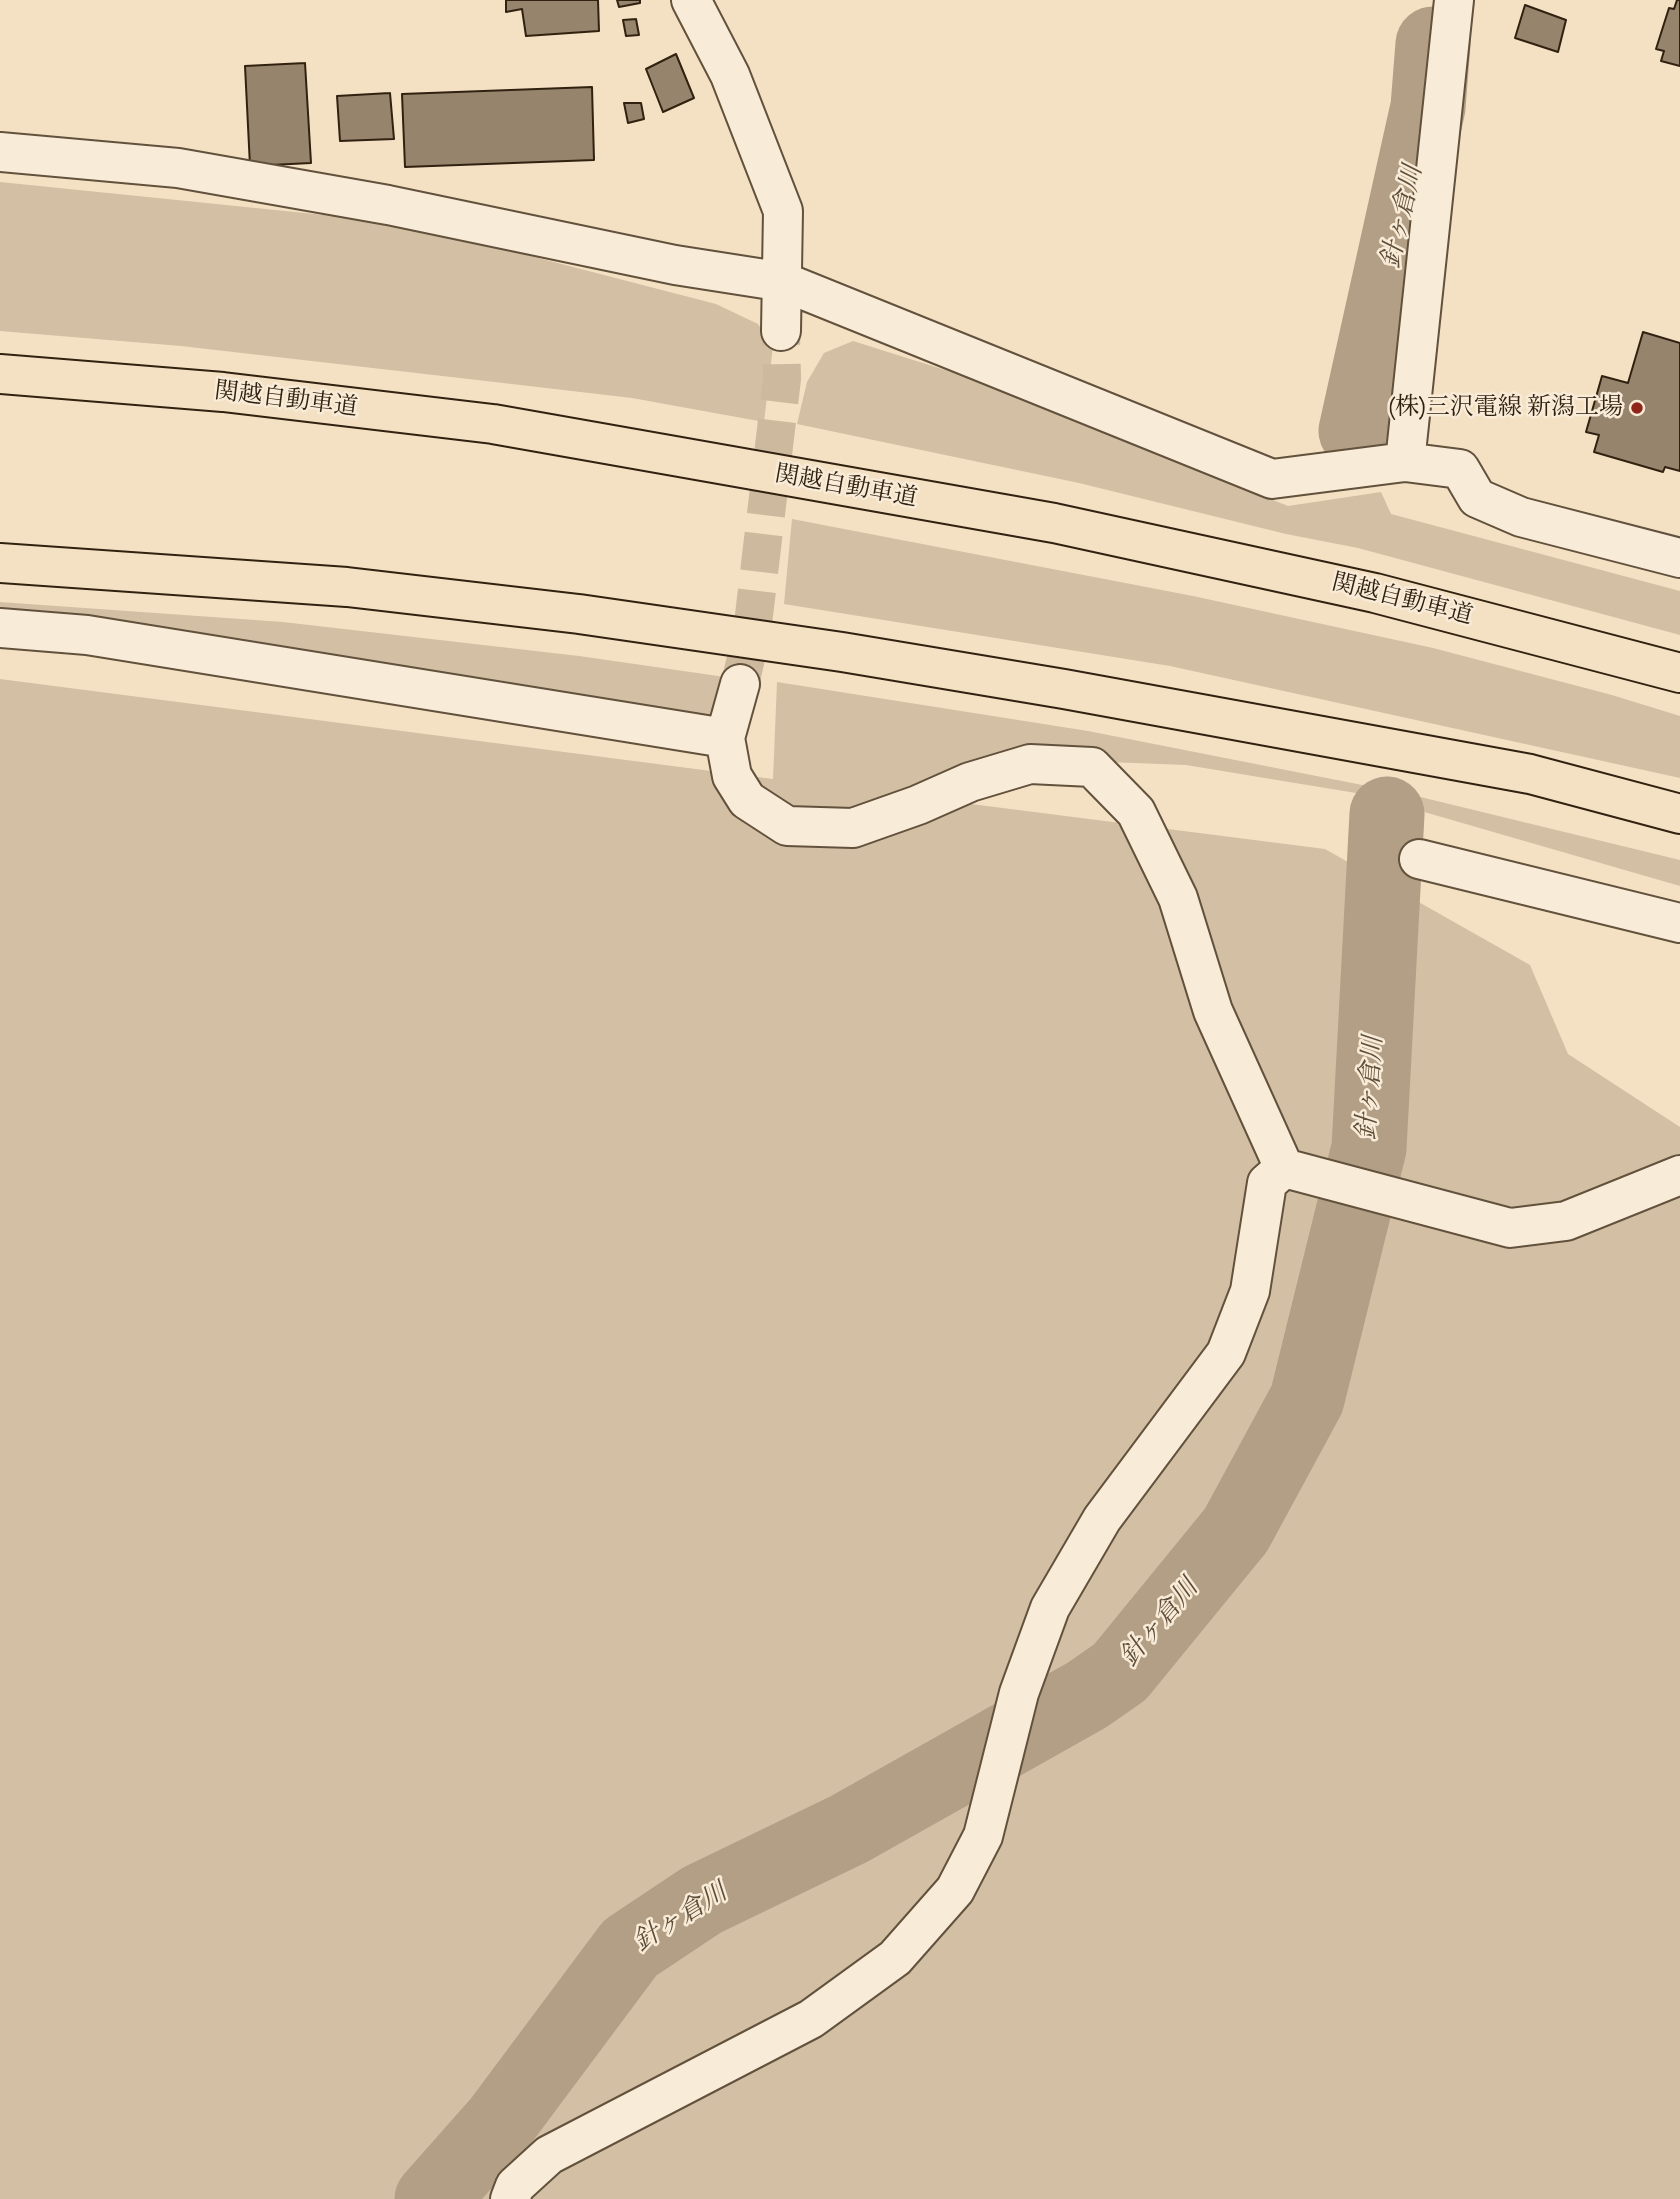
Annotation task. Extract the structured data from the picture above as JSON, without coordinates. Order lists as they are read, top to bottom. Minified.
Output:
{"streets":{"highway":["関越自動車道"]},"water":["針ヶ倉川"],"places":["(株)三沢電線 新潟工場"]}
